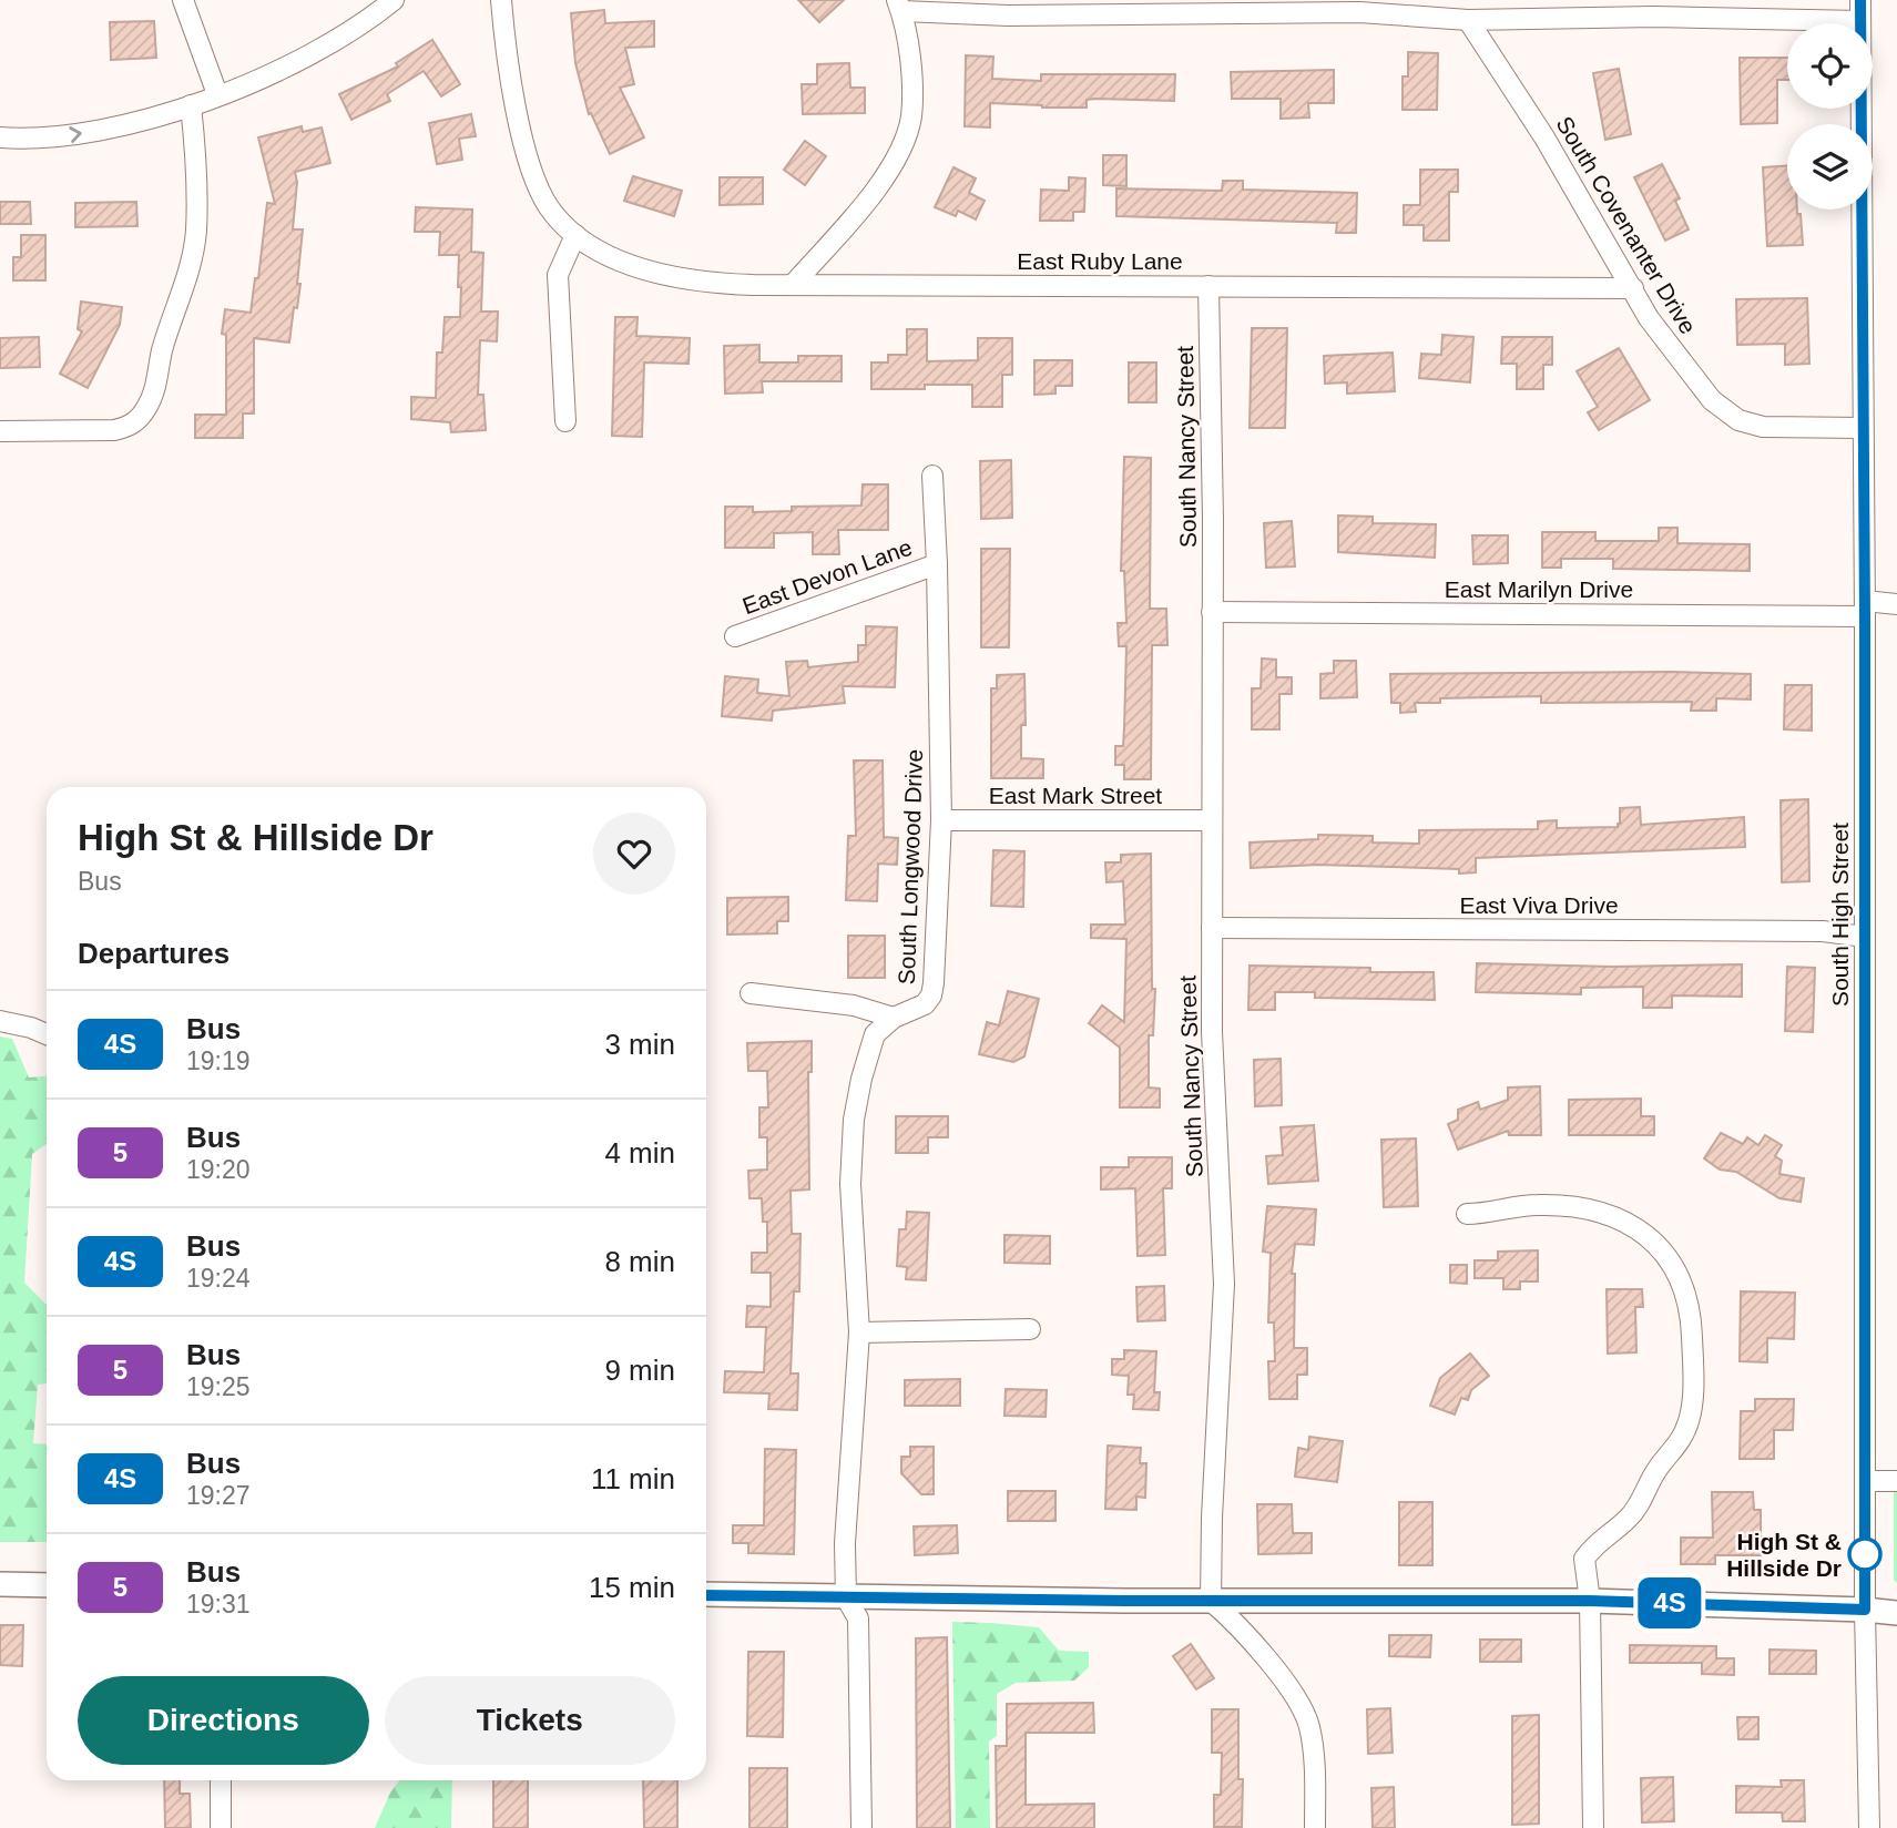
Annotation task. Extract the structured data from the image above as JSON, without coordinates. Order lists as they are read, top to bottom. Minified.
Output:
{"streets":{"street":["South Covenanter Drive","East Ruby Lane","South Nancy Street","East Devon Lane","East Marilyn Drive","East Mark Street","South Longwood Drive","East Viva Drive","South High Street"]},"crossings":[["South Covenanter Drive","East Ruby Lane"],["South Covenanter Drive","South High Street"],["East Ruby Lane","South Nancy Street"],["South Nancy Street","East Marilyn Drive"],["South Nancy Street","East Mark Street"],["South Nancy Street","East Viva Drive"],["East Devon Lane","South Longwood Drive"],["East Marilyn Drive","South High Street"],["East Mark Street","South Longwood Drive"],["East Viva Drive","South High Street"]],"places":["High St & Hillside Dr"],"lines":["bus line 4S"],"page":{"on_map":"4S","heading":[["High St & Hillside Dr","Bus"],"Departures"],"list":[{"mark":"4S","name":"Bus","note":"19:19","value":"3 min"},{"mark":"5","name":"Bus","note":"19:20","value":"4 min"},{"mark":"4S","name":"Bus","note":"19:24","value":"8 min"},{"mark":"5","name":"Bus","note":"19:25","value":"9 min"},{"mark":"4S","name":"Bus","note":"19:27","value":"11 min"},{"mark":"5","name":"Bus","note":"19:31","value":"15 min"}],"buttons":["Directions","Tickets"]}}
